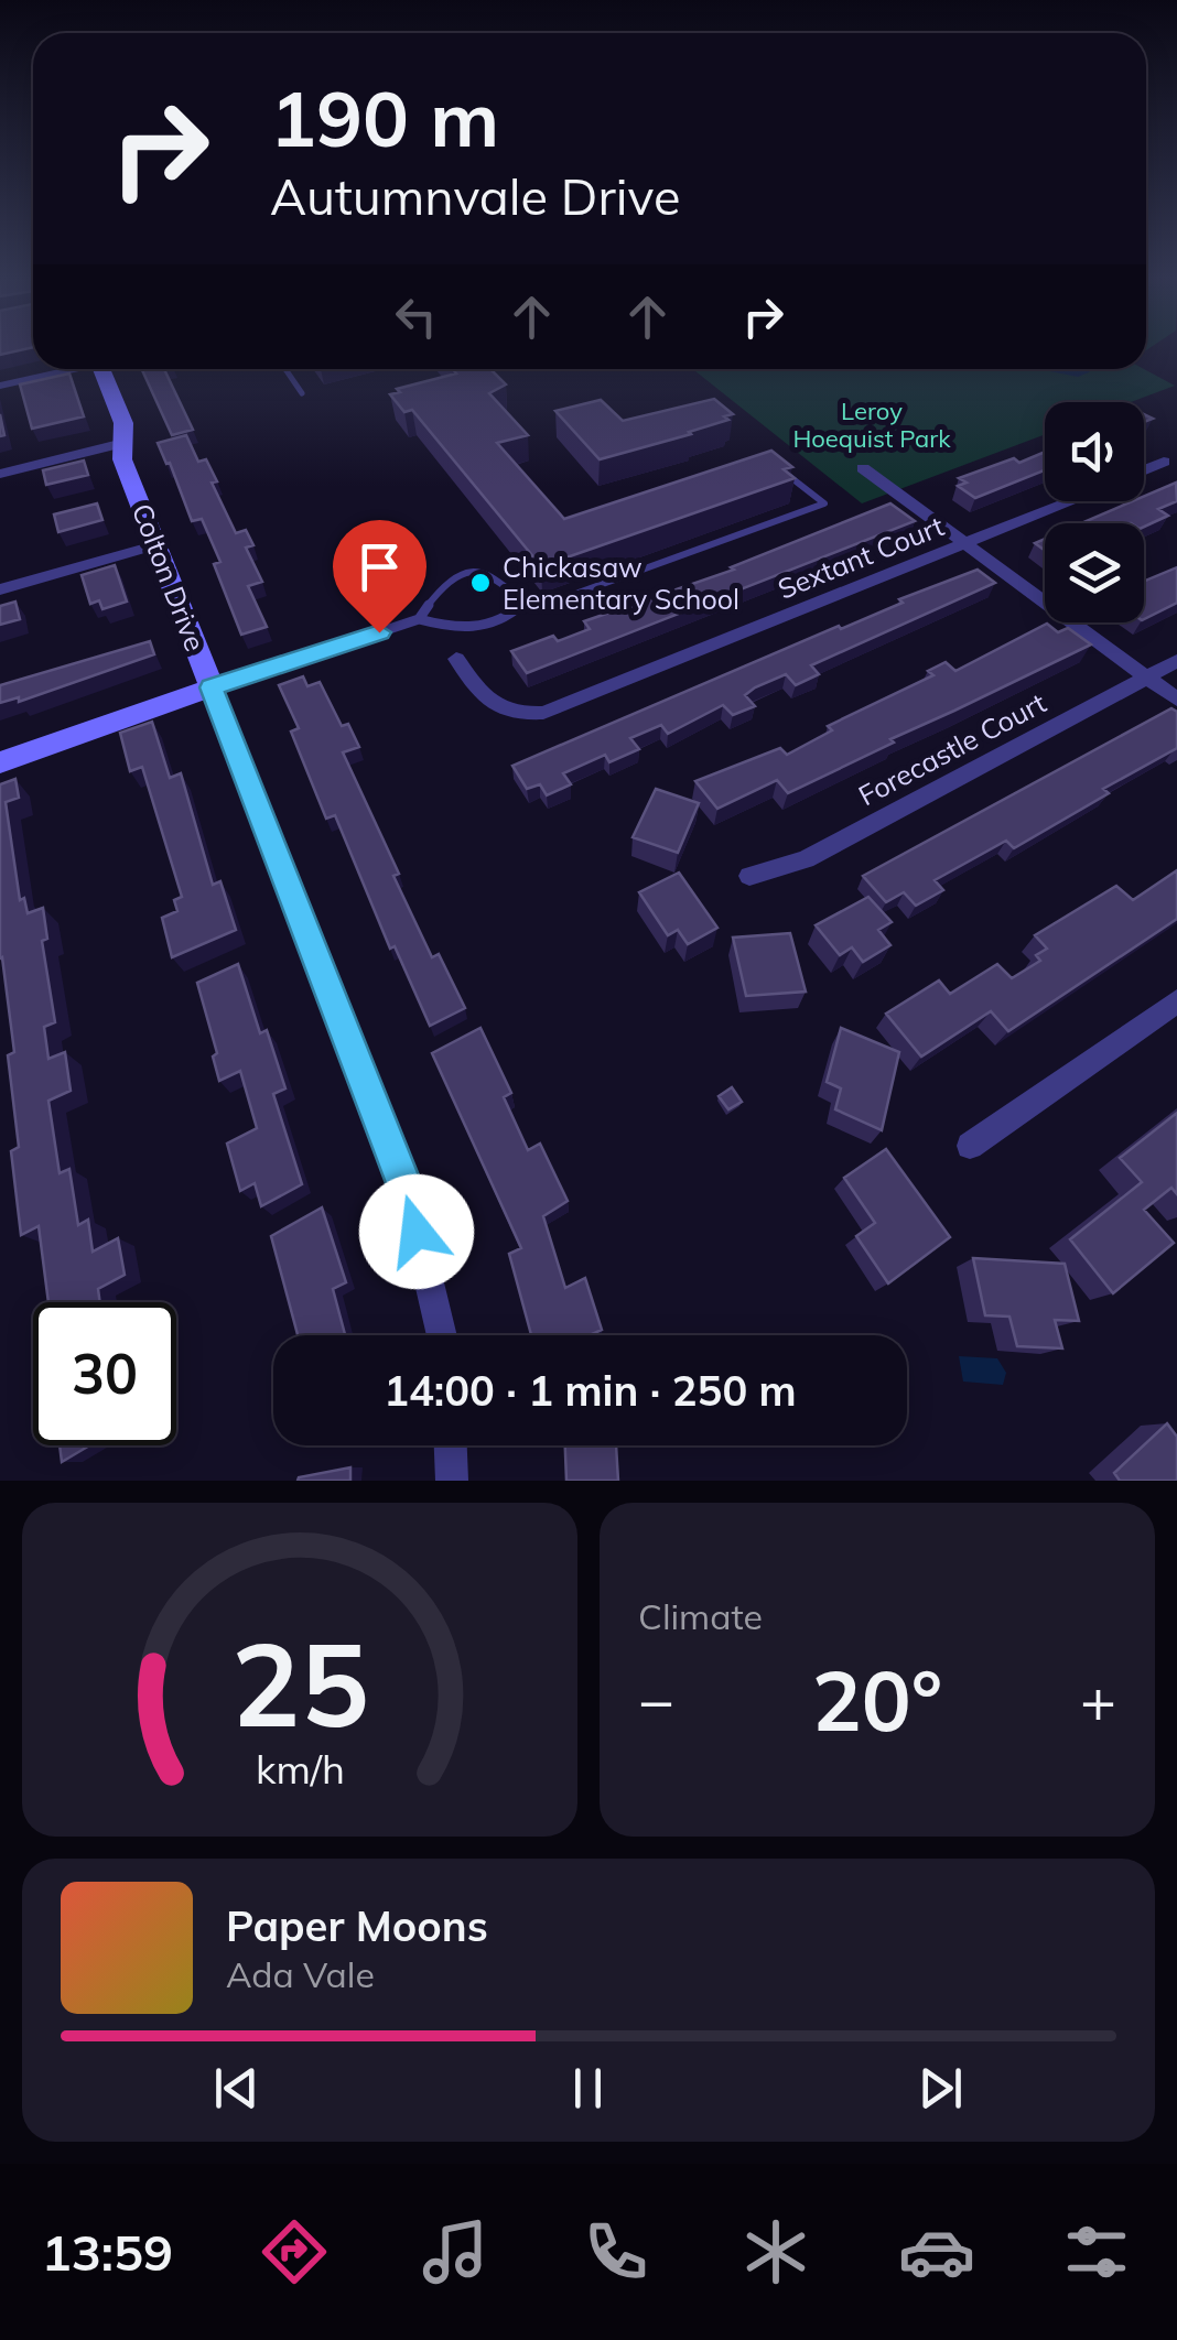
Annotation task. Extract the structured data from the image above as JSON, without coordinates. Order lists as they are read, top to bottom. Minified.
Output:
{"streets":{"street":["Sextant Court","Colton Drive","Forecastle Court"]},"parks":["Leroy Hoequist Park"],"places":["Chickasaw Elementary School"],"page":{"turn":["190 m","Autumnvale Drive"],"limit":"30","trip":"14:00 · 1 min · 250 m","tile":"Climate","heat":["−","20°","+"],"song":["Paper Moons","Ada Vale"],"tabs":"13:59","gauge":["25","km/h"]}}
